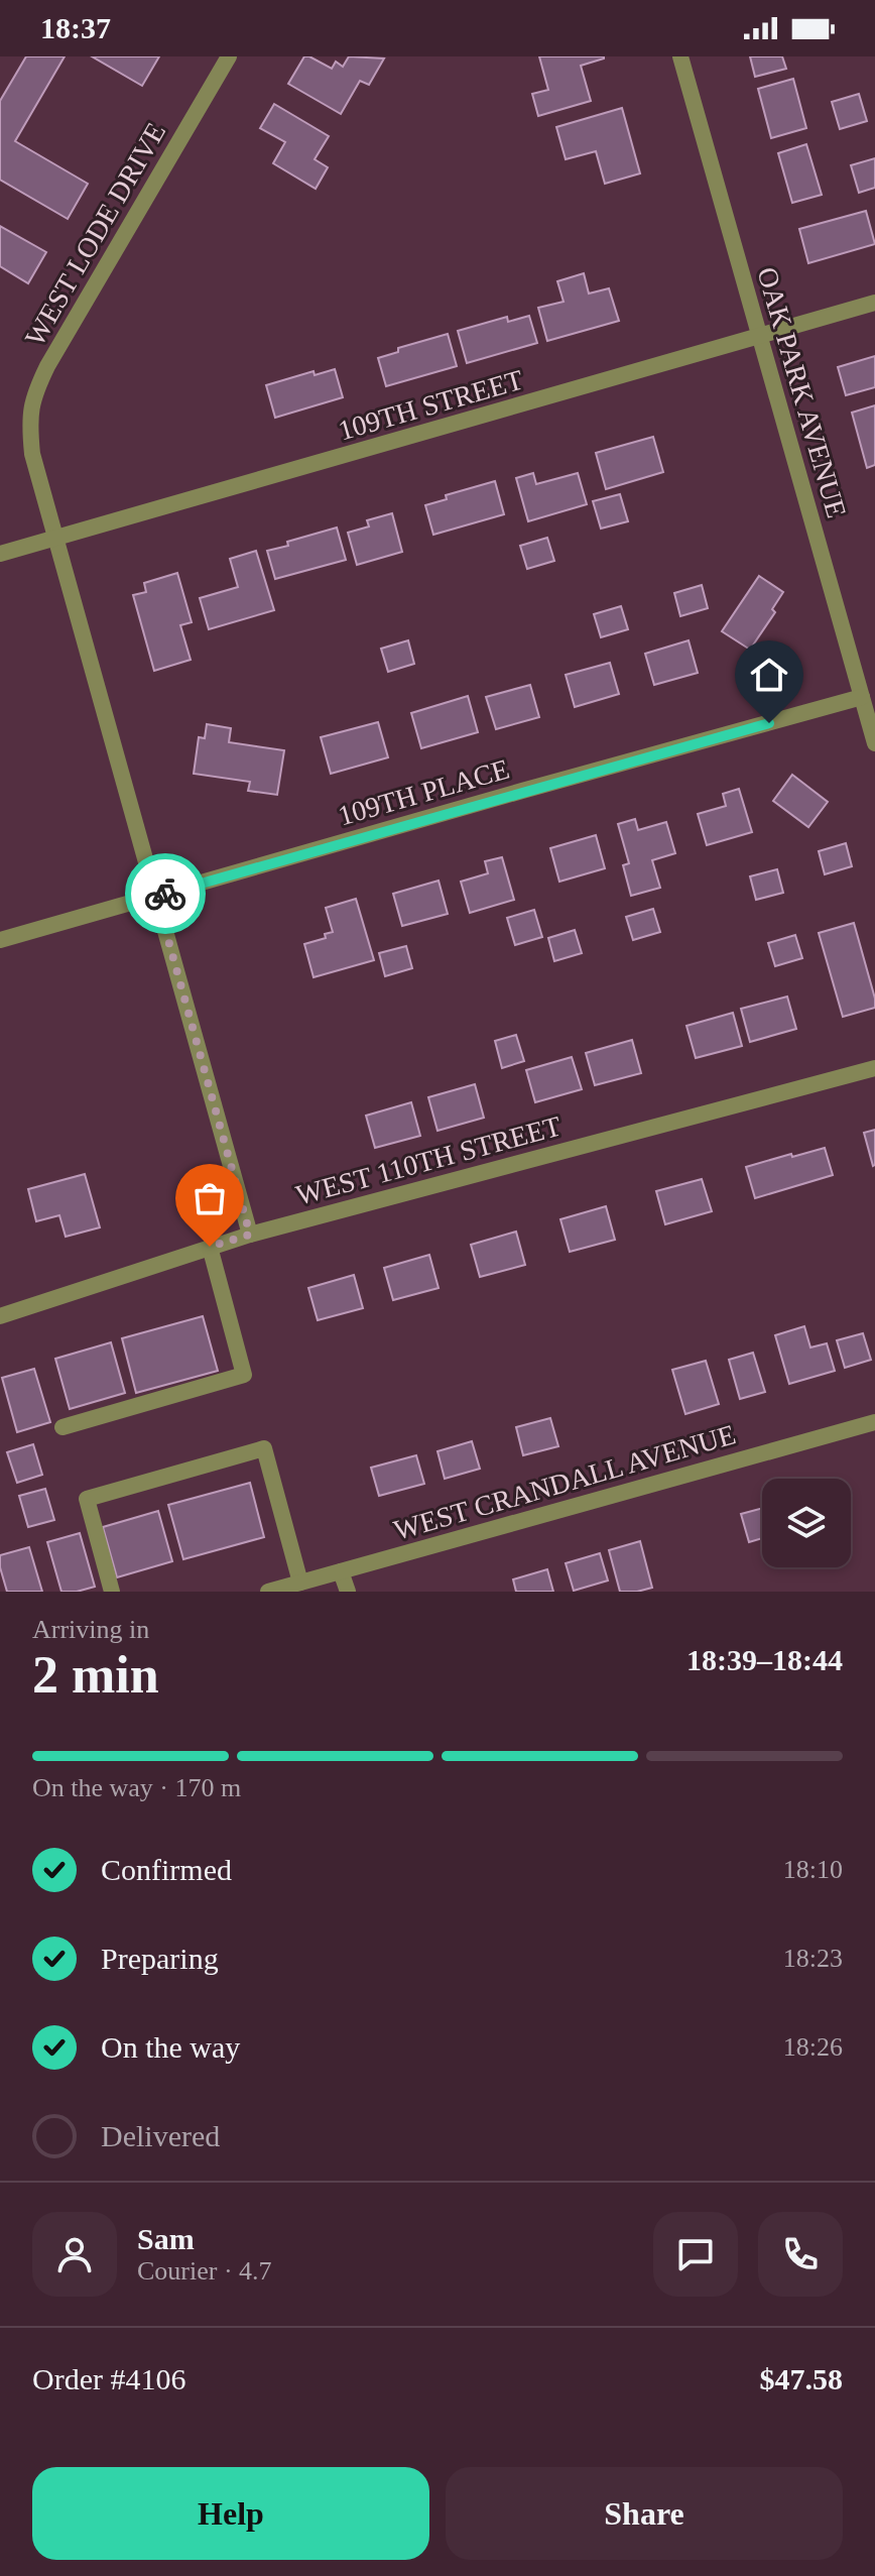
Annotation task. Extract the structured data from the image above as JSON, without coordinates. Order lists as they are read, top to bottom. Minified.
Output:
{"streets":{"street":["WEST LODE DRIVE","OAK PARK AVENUE","109TH STREET","109TH PLACE","WEST 110TH STREET","WEST CRANDALL AVENUE"]},"crossings":[["WEST LODE DRIVE","109TH STREET"],["WEST LODE DRIVE","109TH PLACE"],["WEST LODE DRIVE","WEST 110TH STREET"],["OAK PARK AVENUE","109TH STREET"],["OAK PARK AVENUE","109TH PLACE"]],"page":{"status":"18:37","heading":["2 min","Arriving in","18:39–18:44"],"panel":["Sam","Courier · 4.7","Order #4106","$47.58"],"bar":"On the way · 170 m","list":[["Confirmed","18:10"],["Preparing","18:23"],["On the way","18:26"],"Delivered"],"buttons":["Help","Share"]}}
